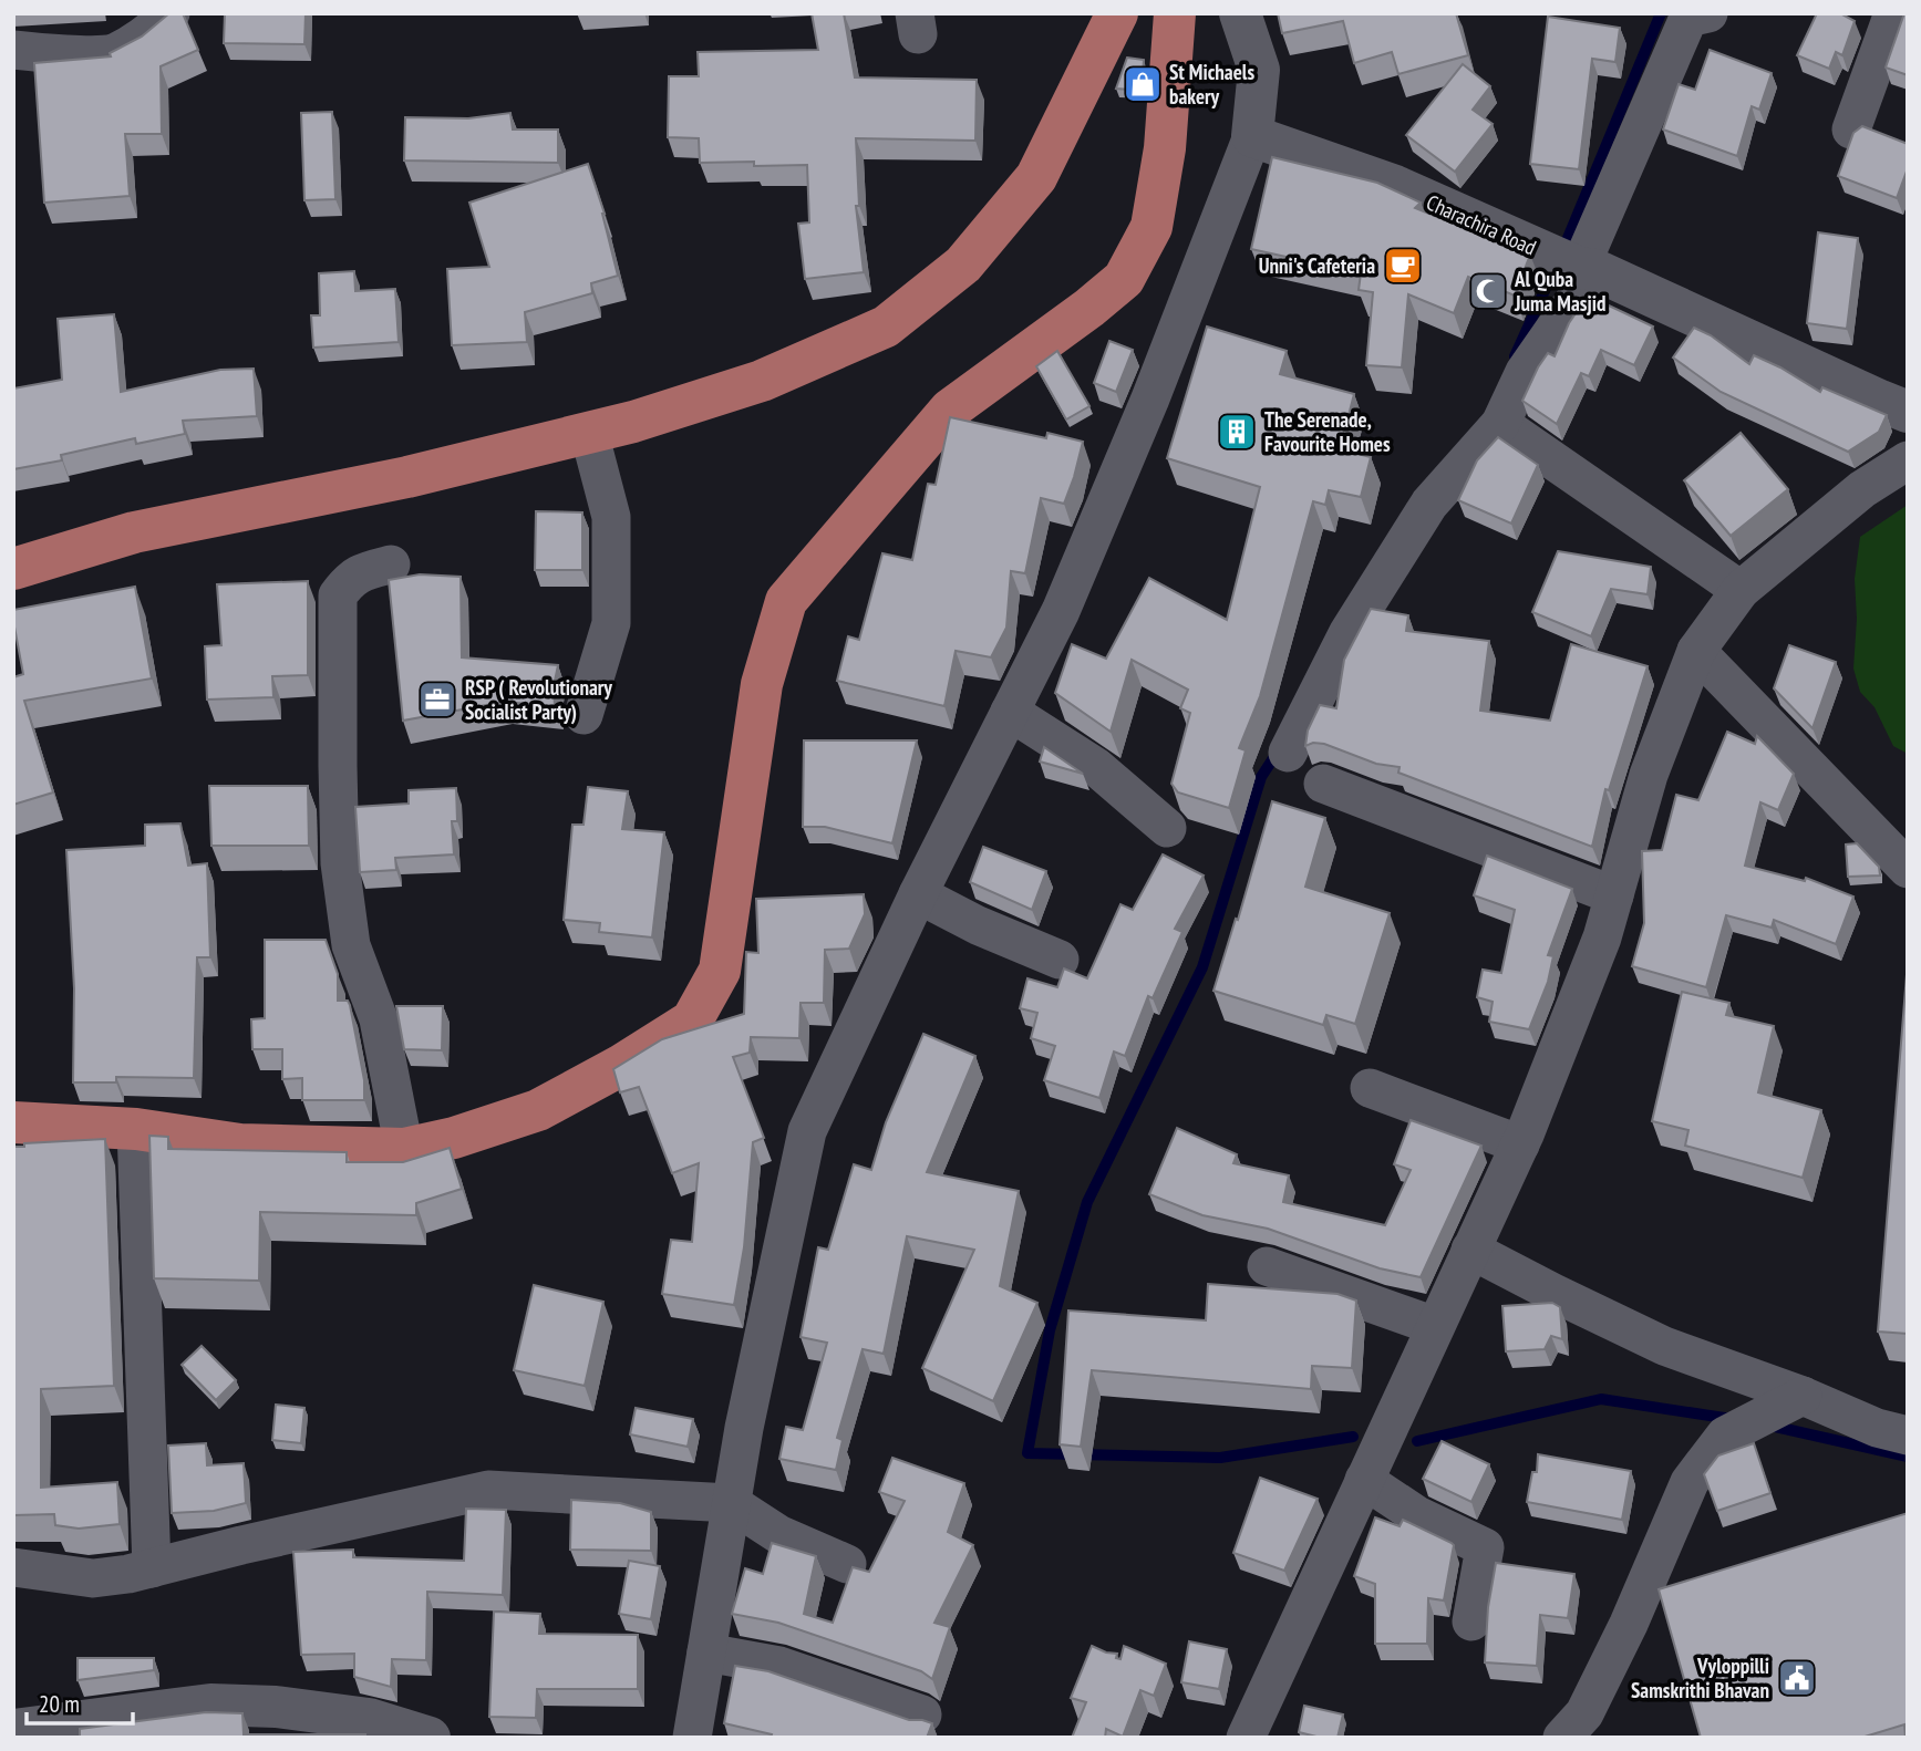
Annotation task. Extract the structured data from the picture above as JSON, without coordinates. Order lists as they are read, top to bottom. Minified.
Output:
{"streets":{"street":["Charachira Road"]},"places":{"shop":["St Michaels bakery"],"cafe":["Unni's Cafeteria"],"mosque":["Al Quba Juma Masjid"],"building":["The Serenade, Favourite Homes"],"office":["RSP ( Revolutionary Socialist Party)"],"public building":["Vyloppilli Samskrithi Bhavan"]},"scale_bar":"20 m"}
